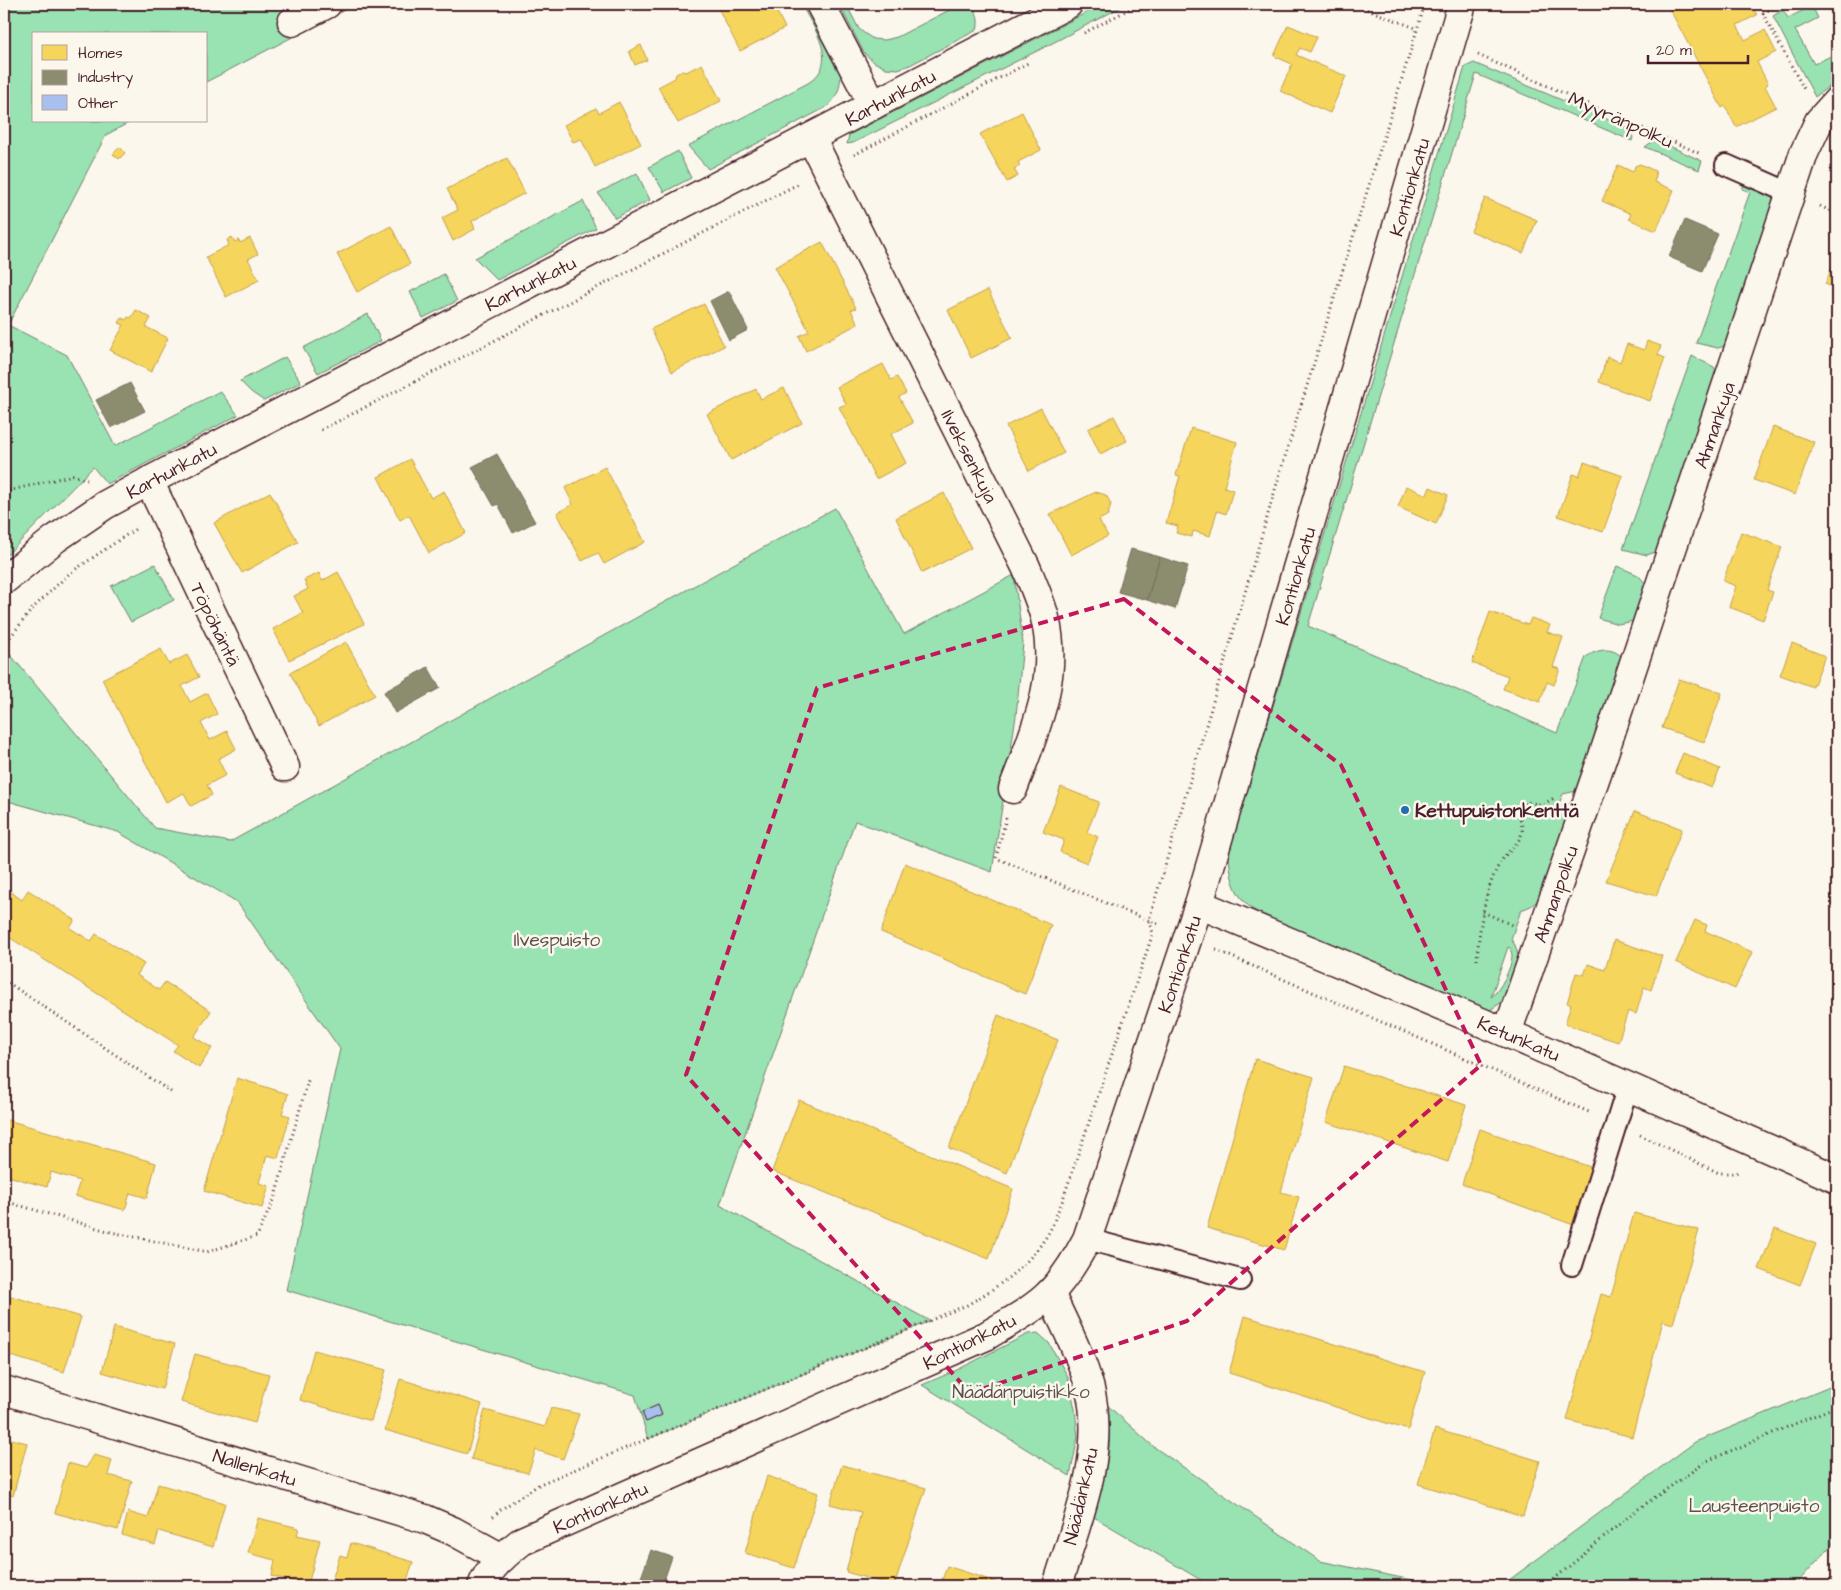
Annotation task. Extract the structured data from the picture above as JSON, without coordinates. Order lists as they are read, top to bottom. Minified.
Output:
{"streets":{"street":["Karhunkatu","Kontionkatu","Ahmankuja","Ilveksenkuja","Töpöhäntä","Ahmanpolku","Ketunkatu","Nallenkatu","Näädänkatu"],"path":["Myyränpolku"]},"crossings":[["Karhunkatu","Ilveksenkuja"],["Karhunkatu","Töpöhäntä"],["Myyränpolku","Kontionkatu"],["Kontionkatu","Ketunkatu"],["Kontionkatu","Nallenkatu"],["Kontionkatu","Näädänkatu"],["Ahmankuja","Ahmanpolku"],["Ahmanpolku","Ketunkatu"]],"parks":["Ilvespuisto","Näädänpuistikko","Lausteenpuisto"],"places":["Kettupuistonkenttä"],"legend":["Homes","Industry","Other"],"scale_bar":"20 m"}
